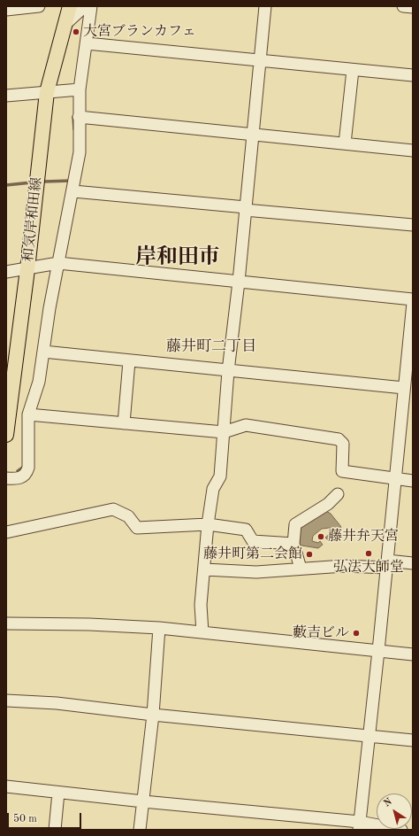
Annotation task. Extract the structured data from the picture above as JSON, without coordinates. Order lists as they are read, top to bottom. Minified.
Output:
{"streets":{"main road":["和気岸和田線"]},"districts":["岸和田市","藤井町二丁目"],"places":["大宮ブランカフェ","藤井弁天宮","弘法大師堂","藤井町第二会館","藪吉ビル"],"scale_bar":"50 m","north":"top left"}
